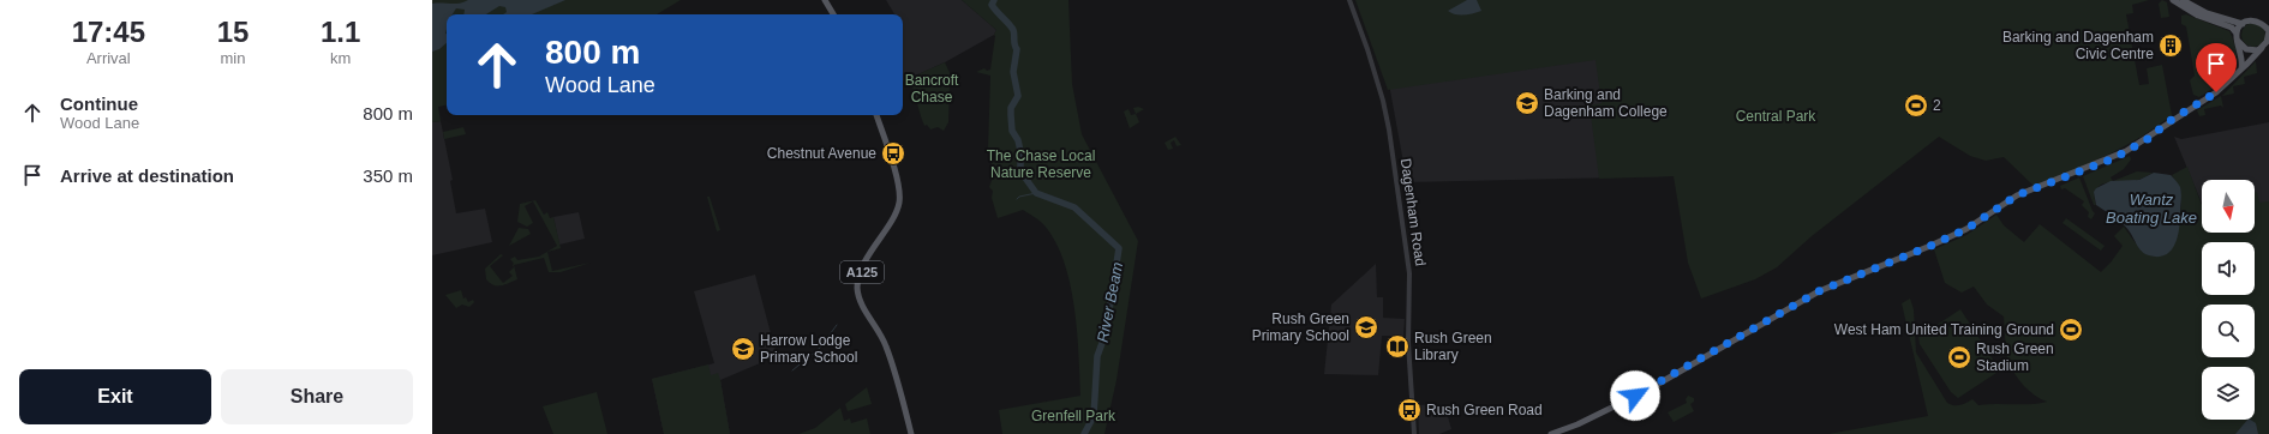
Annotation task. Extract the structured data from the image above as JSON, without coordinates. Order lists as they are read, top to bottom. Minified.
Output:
{"streets":{"main road":["A125"],"street":["Dagenham Road"]},"water":["Wantz Boating Lake","River Beam"],"parks":["Bancroft Chase","Central Park","The Chase Local Nature Reserve","Grenfell Park"],"places":{"building":["Barking and Dagenham Civic Centre"],"school or university":["Barking and Dagenham College","Rush Green Primary School","Harrow Lodge Primary School"],"sports":["2","West Ham United Training Ground","Rush Green Stadium"],"bus stop":["Chestnut Avenue","Rush Green Road"],"library":["Rush Green Library"]},"north":"bottom","page":{"eta":["17:45","Arrival","15","min","1.1","km"],"turn":["800 m","Wood Lane"],"list":[{"name":"Continue","note":"Wood Lane","value":"800 m"},{"name":"Arrive at destination","value":"350 m"}],"buttons":["Exit","Share"]}}
